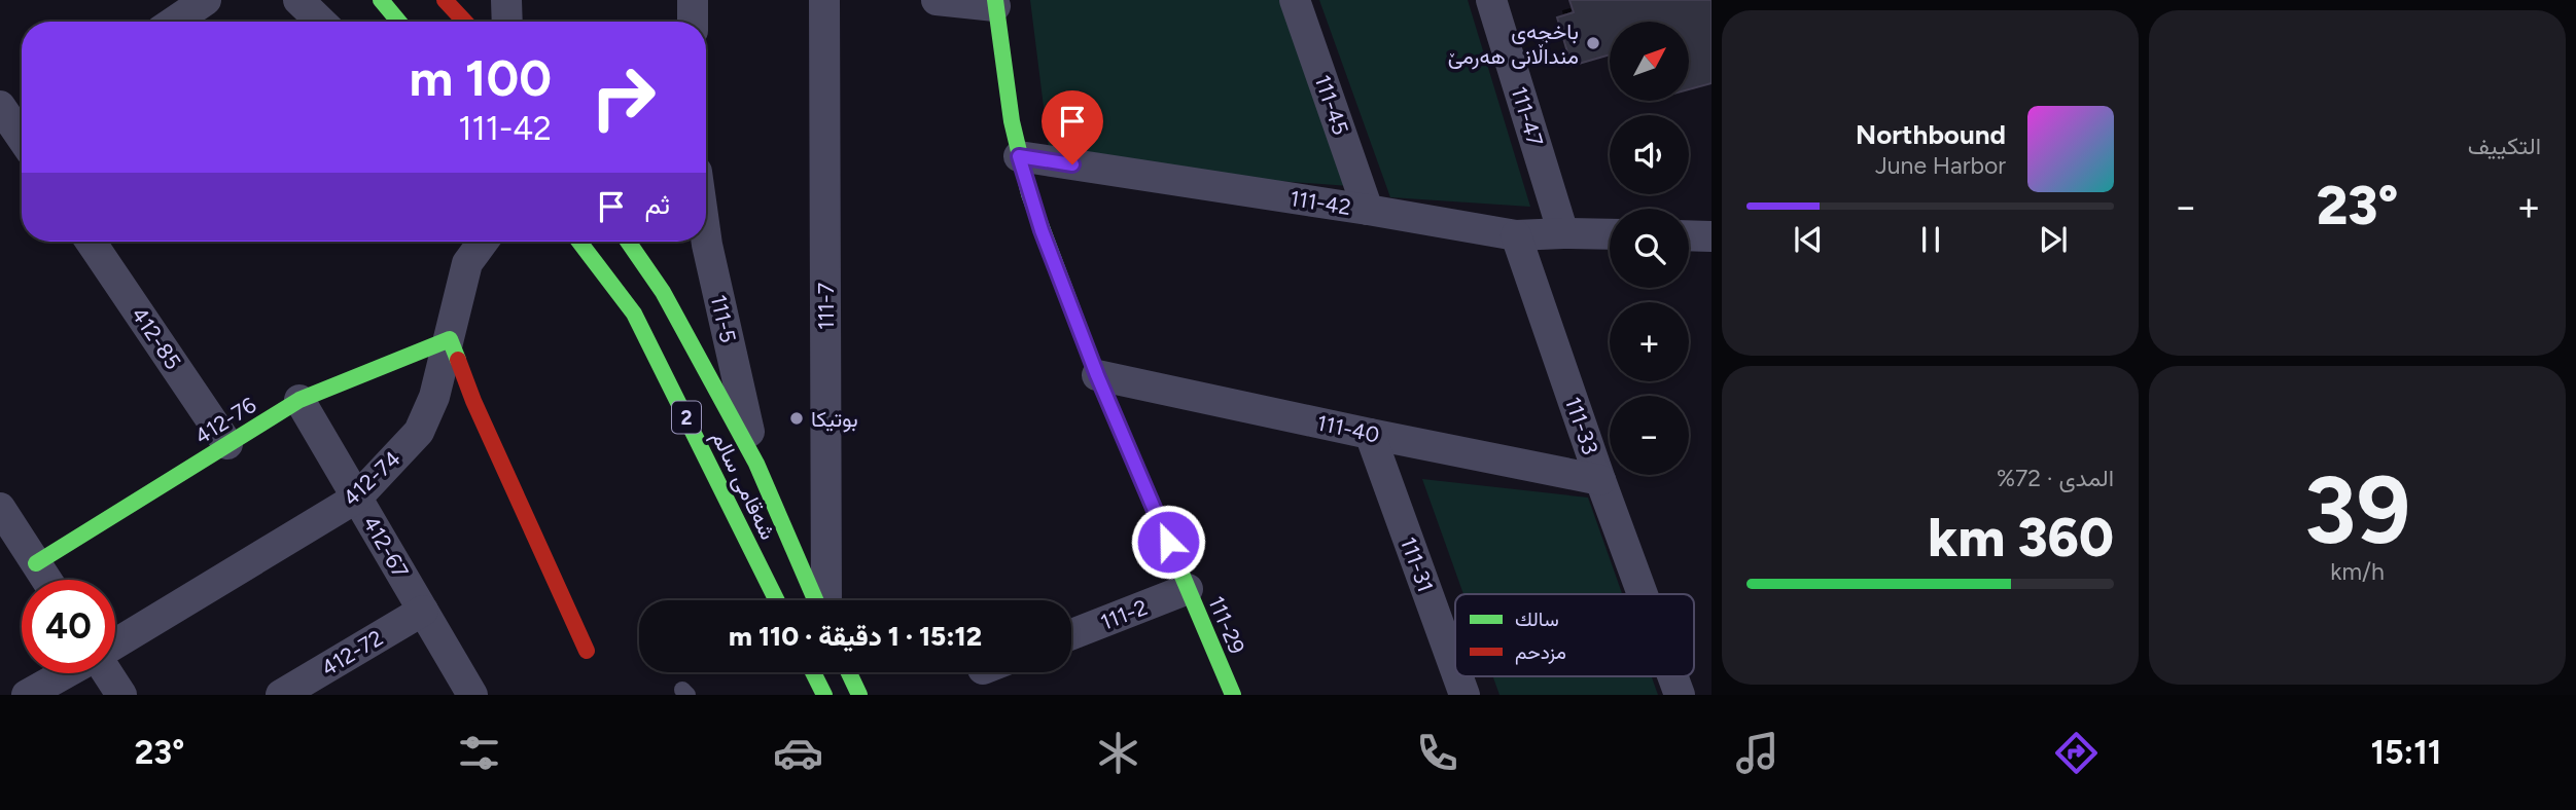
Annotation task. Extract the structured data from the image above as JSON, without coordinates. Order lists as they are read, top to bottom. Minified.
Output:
{"streets":{"street":["111-45","111-47","111-42","111-7","111-5","412-85","2","412-76","111-33","111-40","412-74","شەقامی سالم","412-67","111-31","111-2","111-29","412-72"]},"crossings":[["111-45","111-42"],["111-47","111-42"],["111-42","111-33"],["111-42","111-29"],["111-5","شەقامی سالم"],["412-85","412-76"],["412-76","412-74"],["412-76","412-67"],["111-33","111-40"],["111-40","111-31"],["111-40","111-29"],["412-74","412-67"],["412-67","412-72"],["111-2","111-29"]],"places":["باخچەی منداڵانی هەرمێ","بوتیکا"],"legend":["سالك","مزدحم"],"north":"top right","page":{"tile":["التكييف",["39","km/h"],["المدى · 72%","360 km"]],"map_buttons":["+","−"],"turn":["100 m","111-42"],"song":["Northbound","June Harbor"],"then":"ثم","heat":["−","23°","+"],"limit":"40","trip":"15:12 · 1 دقيقة · 110 m","tabs":["15:11","23°"]}}
